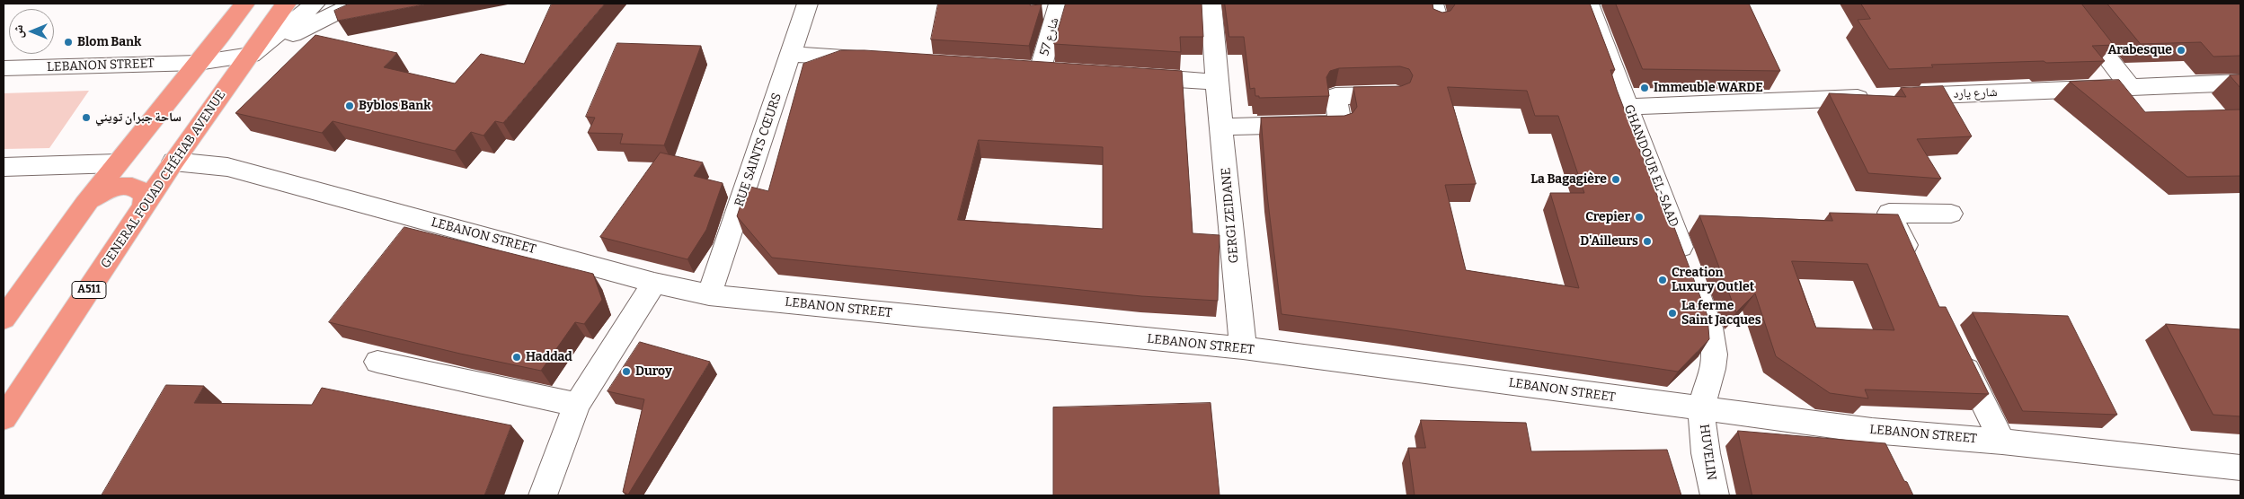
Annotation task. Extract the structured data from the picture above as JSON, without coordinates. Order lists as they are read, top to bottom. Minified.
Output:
{"streets":{"highway":["GENERAL FOUAD CHÉHAB AVENUE","A511"],"street":["شارع 57","LEBANON STREET","شارع يارد","RUE SAINTS CŒURS","GHANDOUR EL-SAAD","GERGI ZEIDANE","HUVELIN"]},"crossings":[["LEBANON STREET","RUE SAINTS CŒURS"],["LEBANON STREET","GHANDOUR EL-SAAD"],["LEBANON STREET","GENERAL FOUAD CHÉHAB AVENUE"],["LEBANON STREET","GERGI ZEIDANE"],["LEBANON STREET","A511"],["LEBANON STREET","HUVELIN"],["شارع يارد","GHANDOUR EL-SAAD"],["GHANDOUR EL-SAAD","HUVELIN"],["GENERAL FOUAD CHÉHAB AVENUE","A511"]],"places":["Blom Bank","Arabesque","Immeuble WARDE","Byblos Bank","ساحة جبران تويني","La Bagagière","Crepier","D'Ailleurs","Creation Luxury Outlet","La ferme Saint Jacques","Haddad","Duroy"],"north":"left"}
